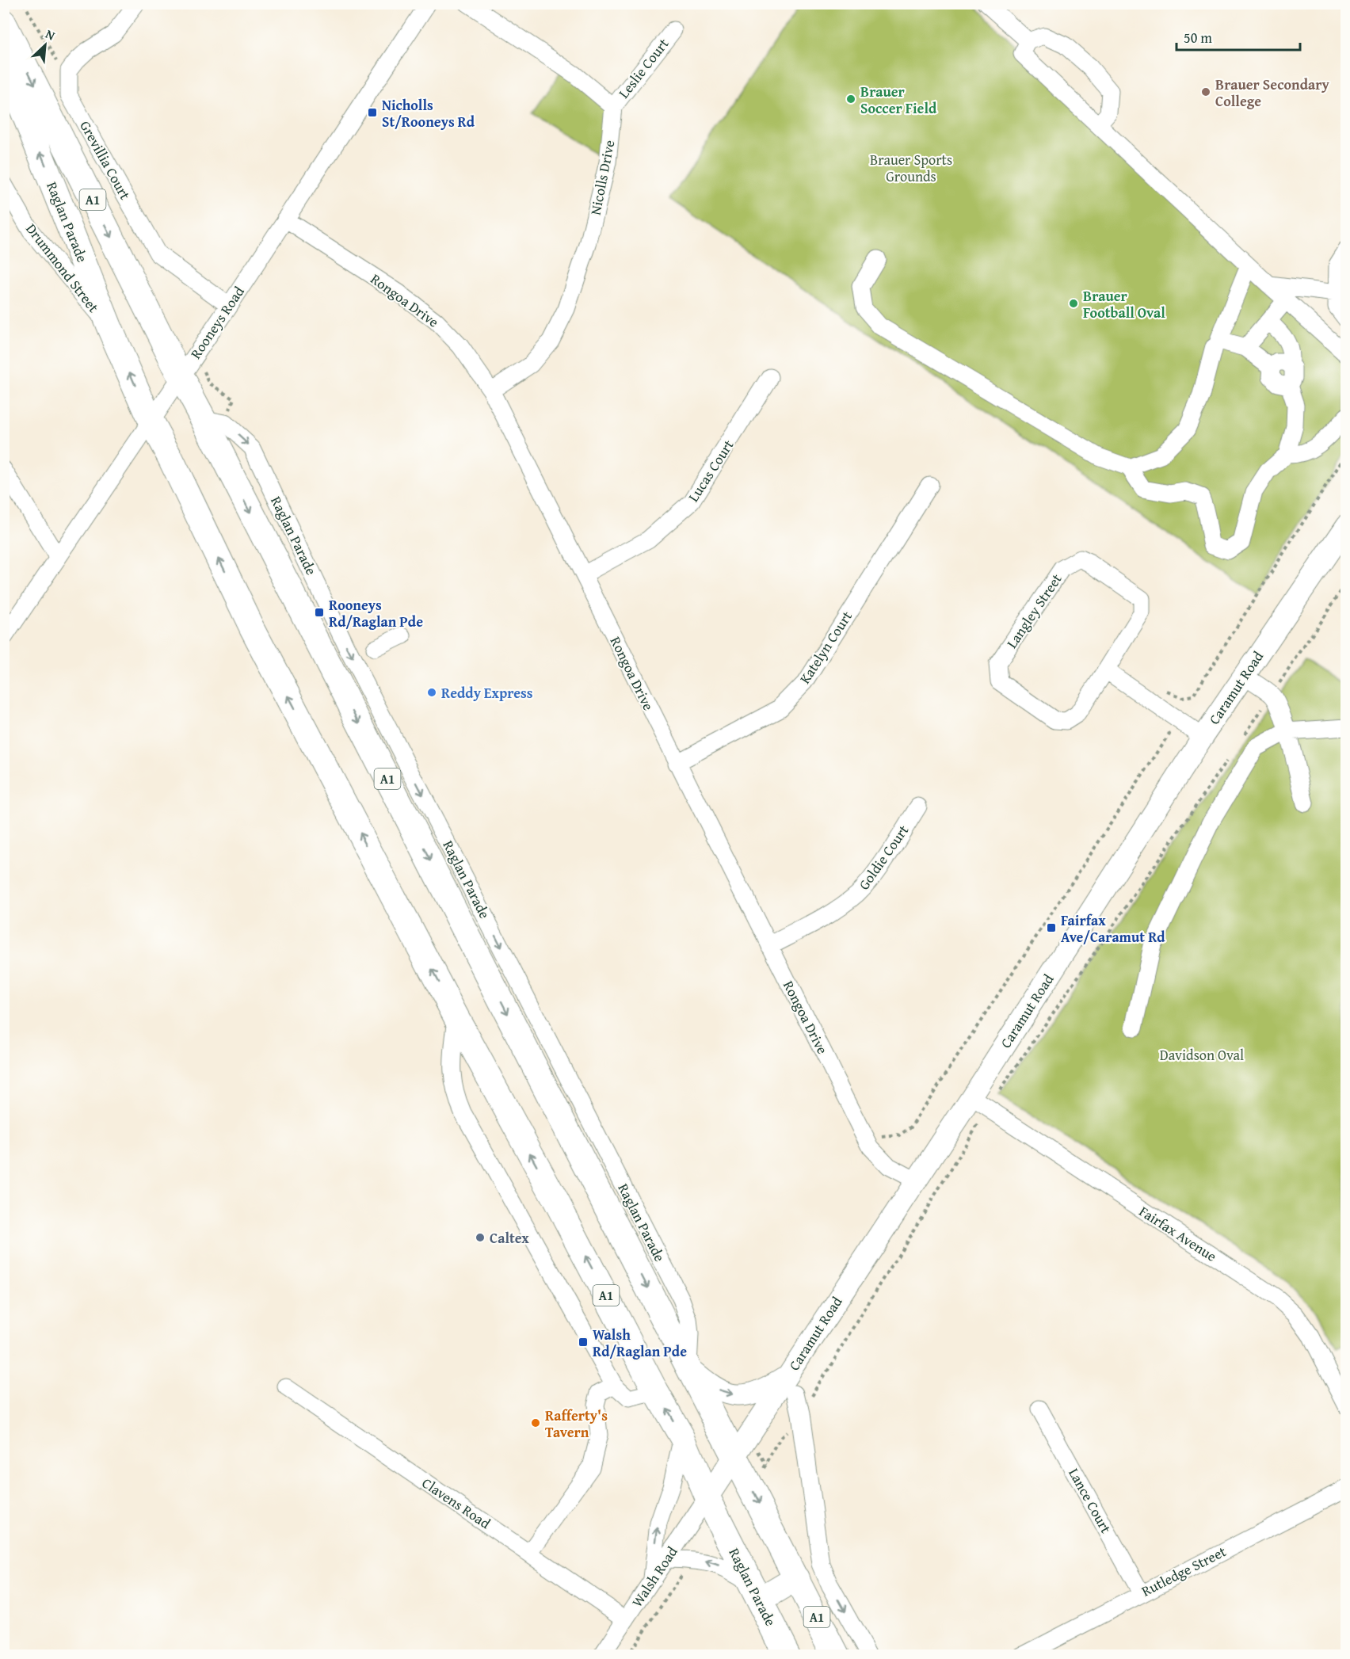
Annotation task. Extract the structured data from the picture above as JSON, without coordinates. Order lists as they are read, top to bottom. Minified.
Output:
{"streets":{"highway":["A1","Raglan Parade"],"main road":["Caramut Road"],"street":["Leslie Court","Grevillia Court","Nicolls Drive","Drummond Street","Rongoa Drive","Rooneys Road","Lucas Court","Langley Street","Katelyn Court","Goldie Court","Fairfax Avenue","Lance Court","Clavens Road","Rutledge Street","Walsh Road"]},"crossings":[["Leslie Court","Nicolls Drive"],["Grevillia Court","Rooneys Road"],["Nicolls Drive","Rongoa Drive"],["Raglan Parade","Drummond Street"],["Raglan Parade","Rooneys Road"],["Raglan Parade","Caramut Road"],["Raglan Parade","Walsh Road"],["Rongoa Drive","Rooneys Road"],["Rongoa Drive","Lucas Court"],["Rongoa Drive","Katelyn Court"],["Rongoa Drive","Caramut Road"],["Rongoa Drive","Goldie Court"],["Caramut Road","Fairfax Avenue"],["Caramut Road","Walsh Road"],["Lance Court","Rutledge Street"],["Clavens Road","Walsh Road"]],"parks":["Brauer Sports Grounds","Davidson Oval"],"places":{"other":["Brauer Secondary College","Brauer Soccer Field","Brauer Football Oval","Reddy Express","Caltex","Rafferty's Tavern"],"transit":["Nicholls St/Rooneys Rd","Rooneys Rd/Raglan Pde","Fairfax Ave/Caramut Rd","Walsh Rd/Raglan Pde"]},"scale_bar":"50 m","north":"top right"}
